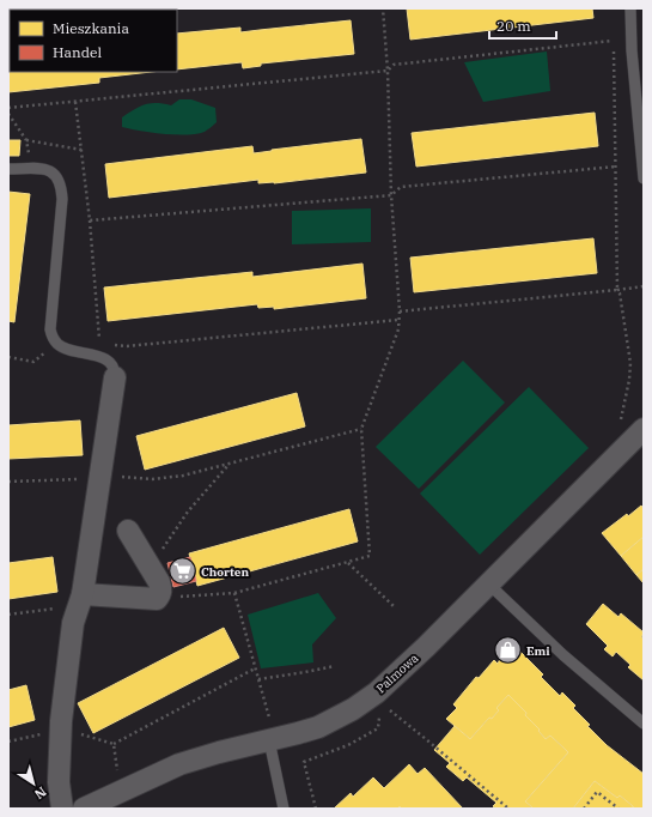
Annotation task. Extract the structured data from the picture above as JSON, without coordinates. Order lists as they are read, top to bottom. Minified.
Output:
{"streets":{"street":["Palmowa"]},"places":{"supermarket":["Chorten"],"shop":["Emi"]},"legend":["Mieszkania","Handel"],"scale_bar":"20 m","north":"bottom right"}
